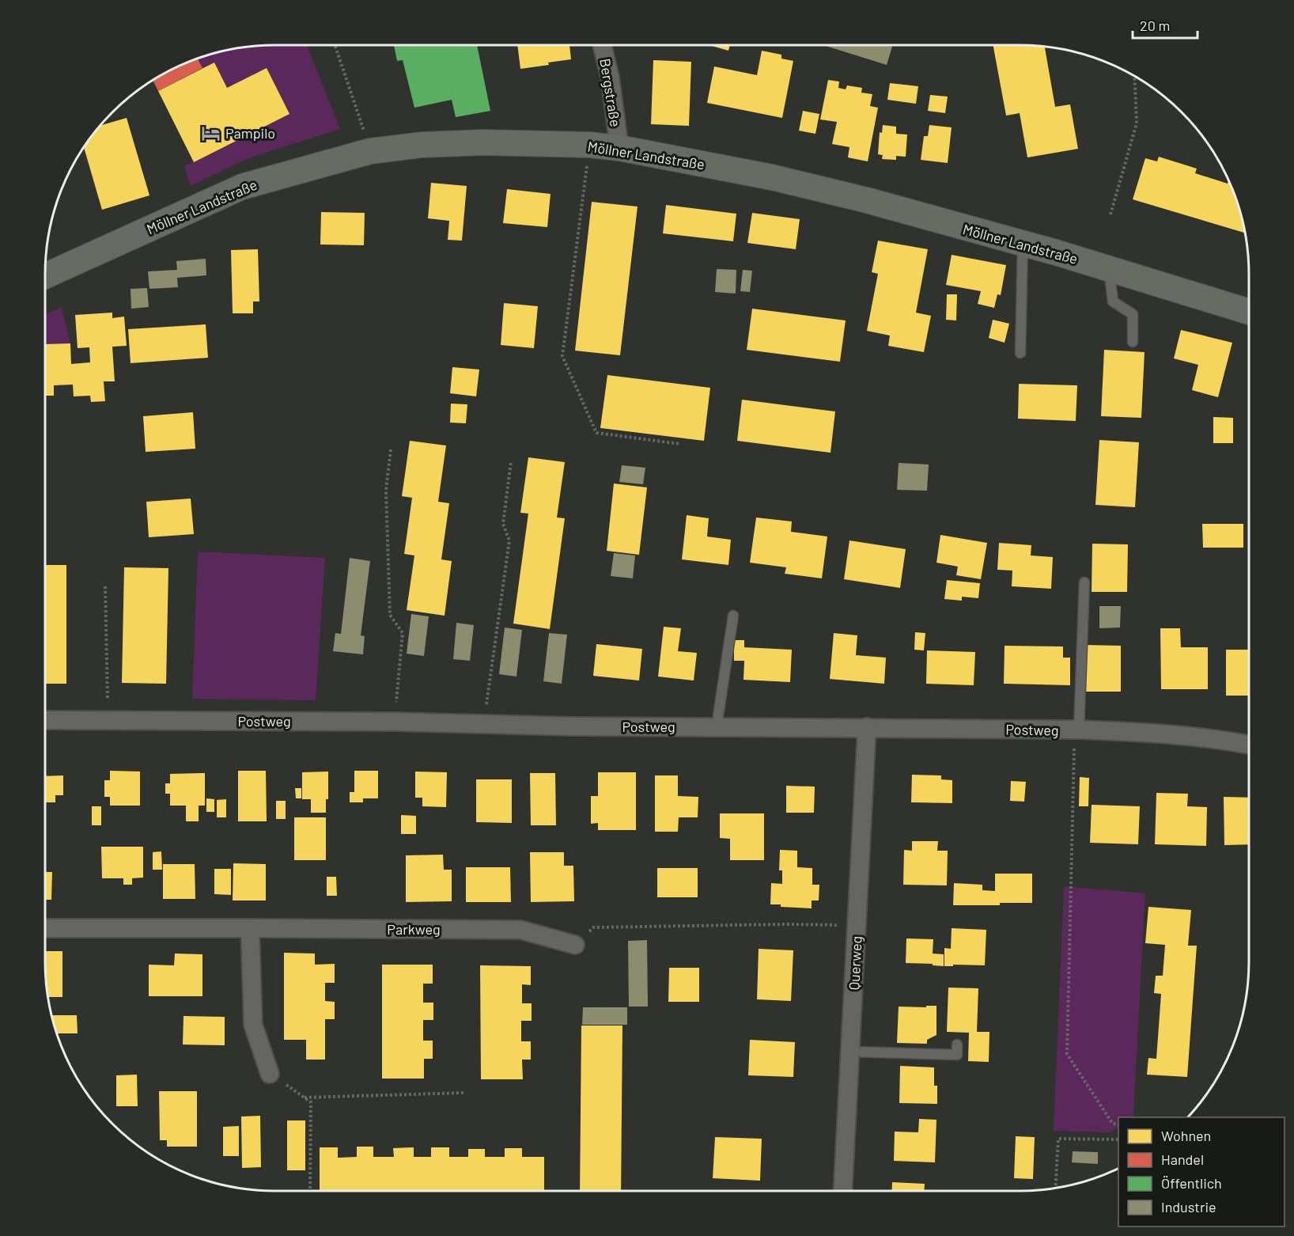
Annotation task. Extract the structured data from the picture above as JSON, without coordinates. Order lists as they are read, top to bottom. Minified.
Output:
{"streets":{"main road":["Möllner Landstraße"],"street":["Bergstraße","Postweg","Parkweg","Querweg"]},"crossings":[["Bergstraße","Möllner Landstraße"],["Postweg","Querweg"]],"places":{"hotel":["Pampilo"]},"legend":["Wohnen","Handel","Öffentlich","Industrie"],"scale_bar":"20 m"}
